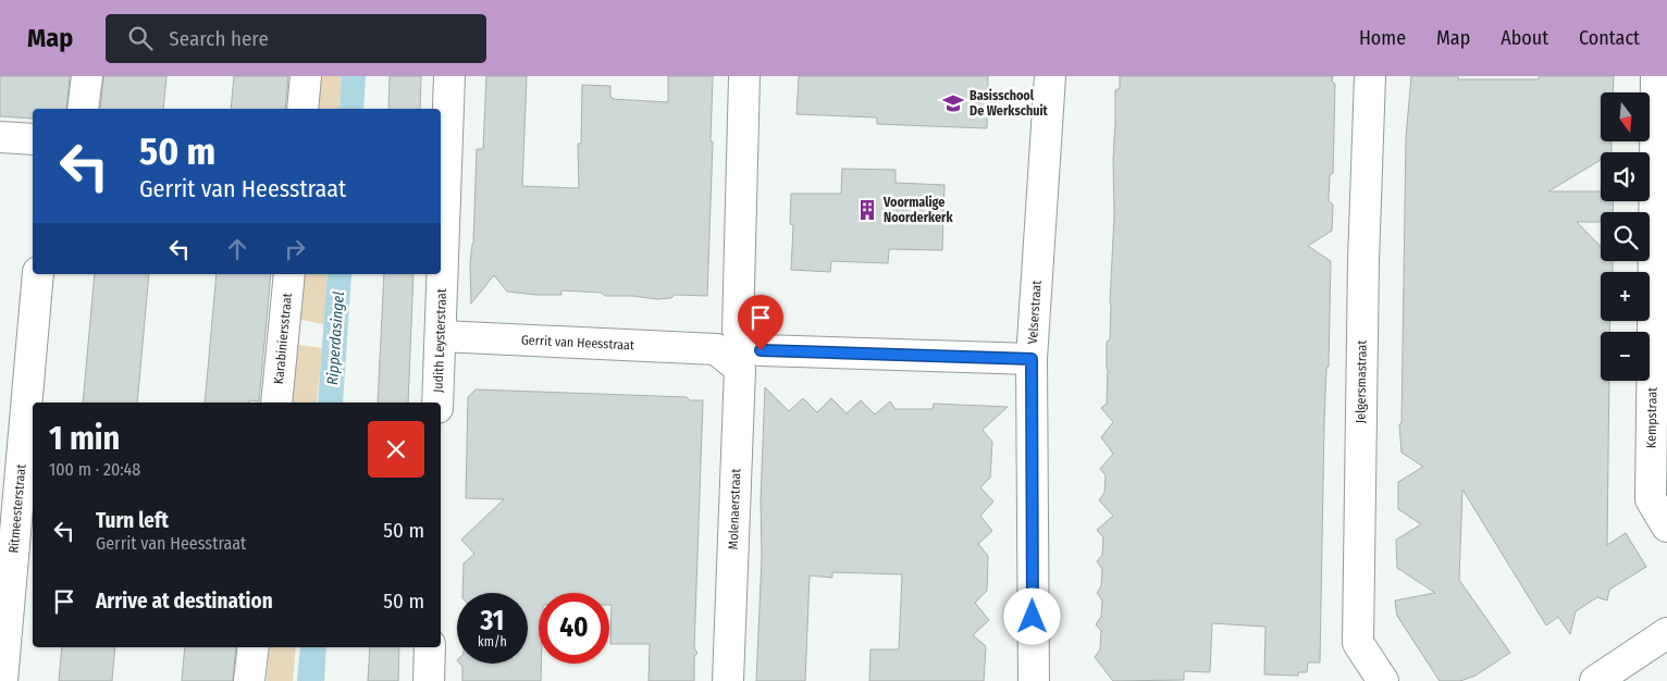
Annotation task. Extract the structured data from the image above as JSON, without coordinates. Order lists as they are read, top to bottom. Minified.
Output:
{"streets":{"street":["Velserstraat","Karabiniersstraat","Judith Leysterstraat","Gerrit van Heesstraat","Jelgersmastraat","Kempstraat","Ritmeesterstraat","Molenaerstraat"]},"crossings":[["Judith Leysterstraat","Gerrit van Heesstraat"]],"water":["Ripperdasingel"],"places":{"school or university":["Basisschool De Werkschuit"],"building":["Voormalige Noorderkerk"]},"north":"bottom","page":{"header":"Map","search":"Search here","nav":["Home","Map","About","Contact"],"map_buttons":["+","−"],"turn":["50 m","Gerrit van Heesstraat"],"heading":["1 min","100 m · 20:48"],"list":[{"name":"Turn left","note":"Gerrit van Heesstraat","value":"50 m"},{"name":"Arrive at destination","value":"50 m"}],"speed":"31 km/h","limit":"40"}}
